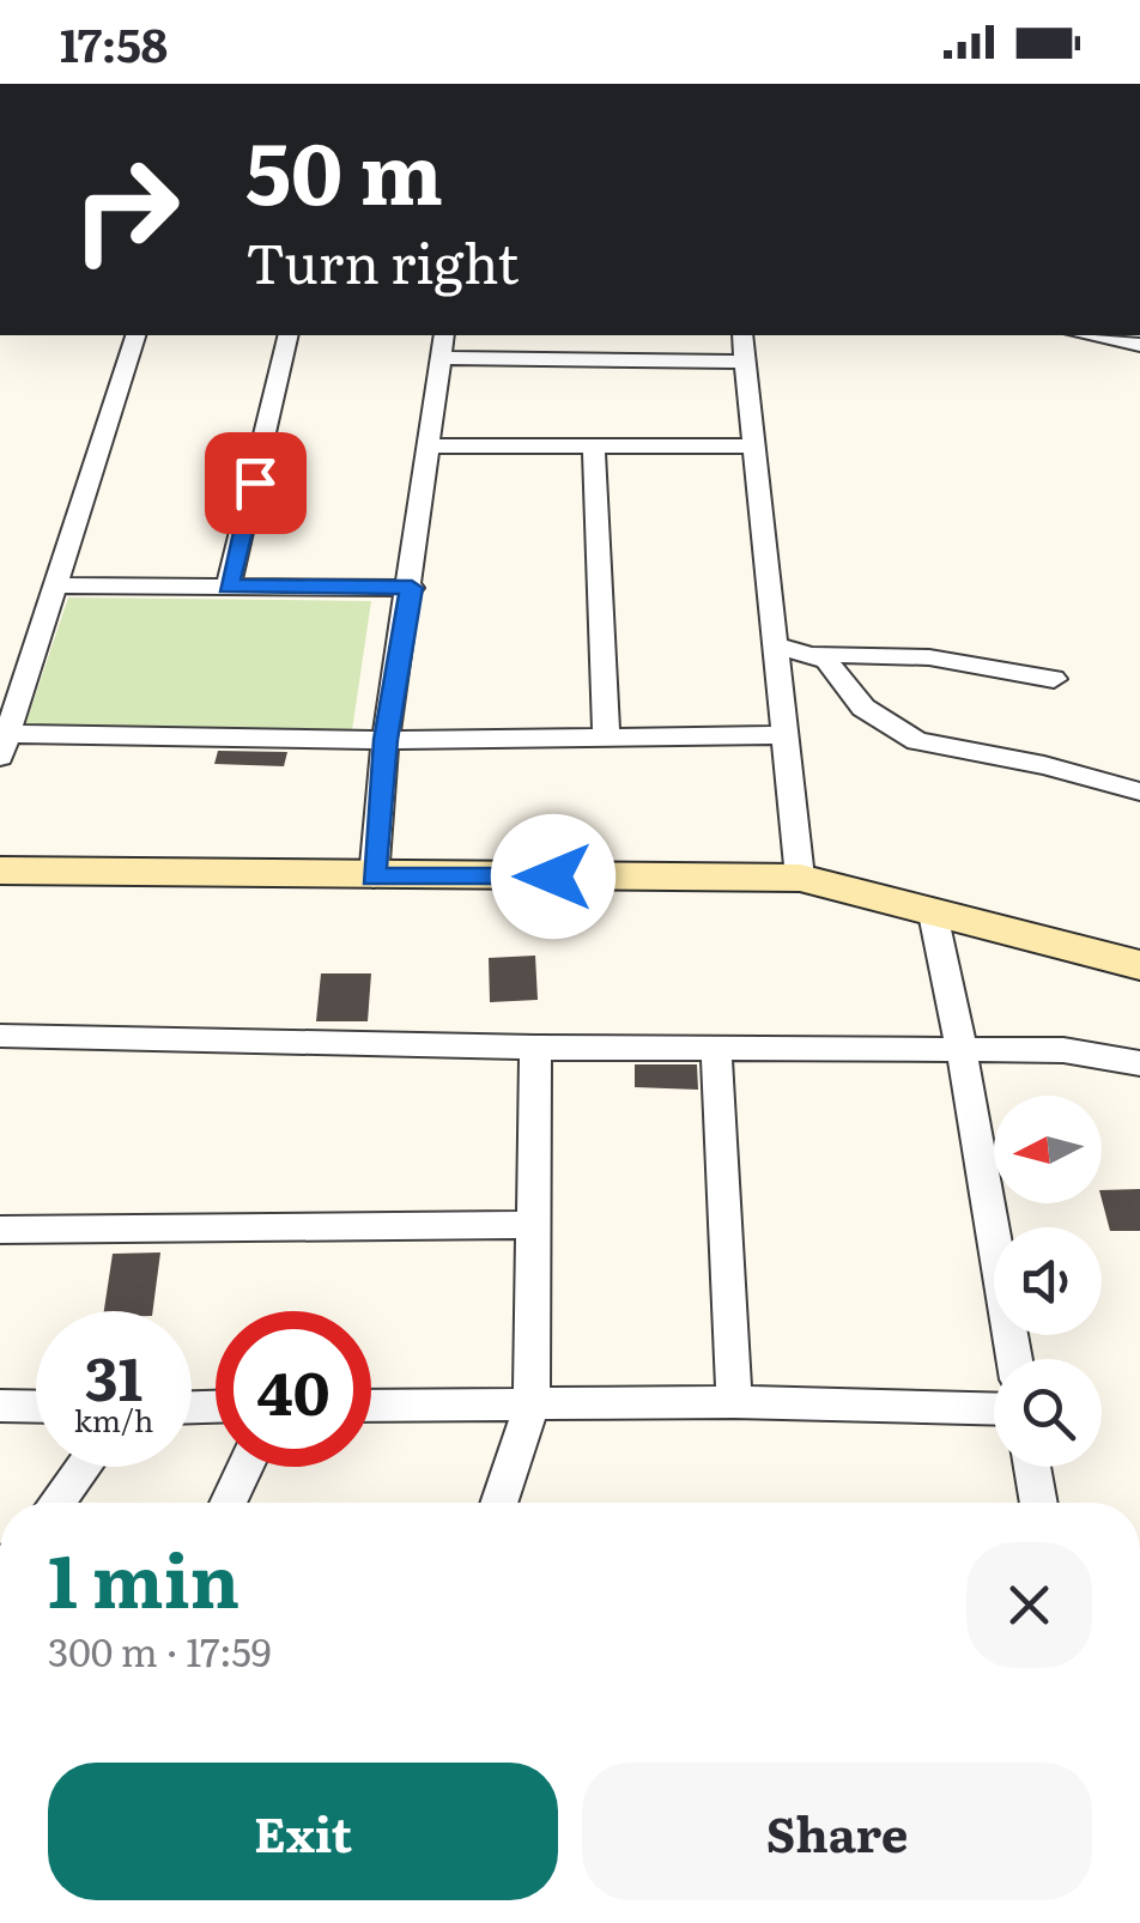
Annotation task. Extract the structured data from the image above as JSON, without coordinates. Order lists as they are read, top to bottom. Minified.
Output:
{"north":"left","page":{"status":"17:58","turn":["50 m","Turn right"],"speed":"31 km/h","limit":"40","heading":["1 min","300 m · 17:59"],"buttons":["Exit","Share"]}}
